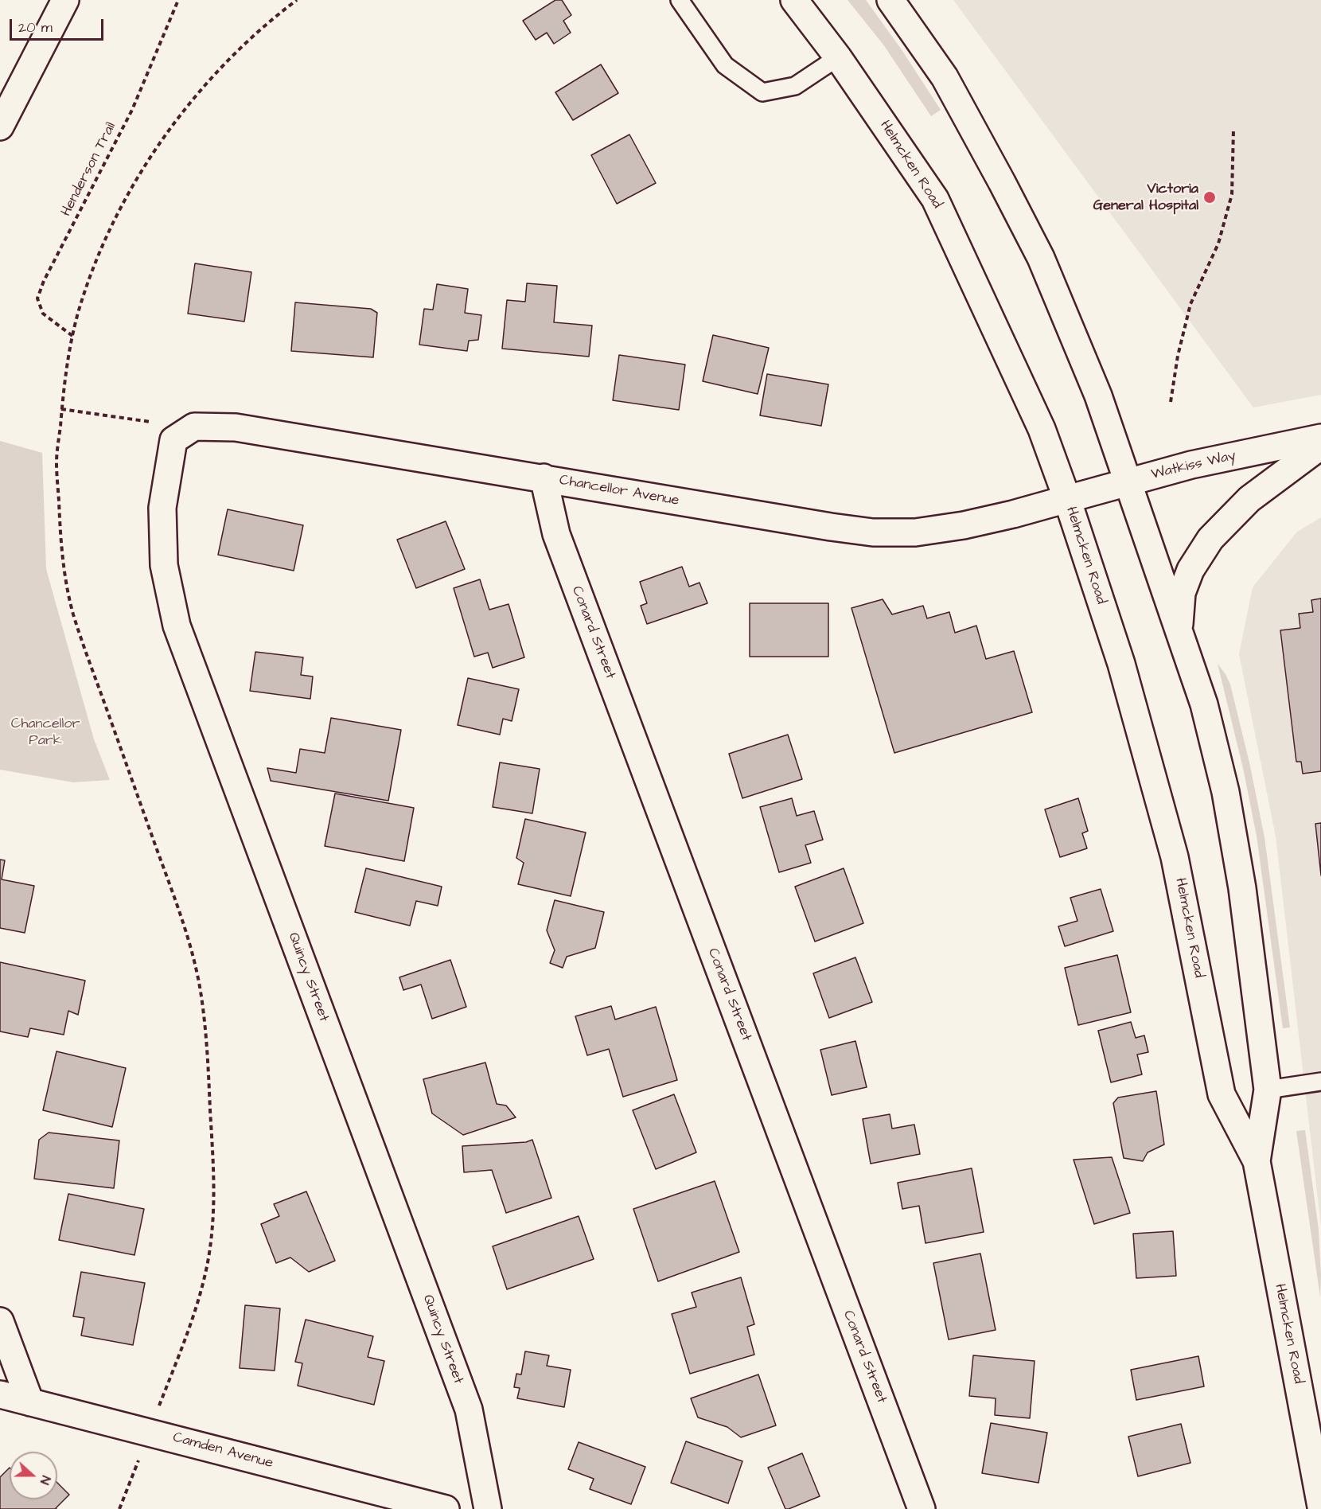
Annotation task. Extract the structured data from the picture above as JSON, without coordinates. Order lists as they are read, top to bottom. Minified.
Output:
{"streets":{"main road":["Helmcken Road","Watkiss Way","Chancellor Avenue","Conard Street","Quincy Street","Camden Avenue"],"path":["Henderson Trail"]},"crossings":[["Helmcken Road","Watkiss Way"],["Helmcken Road","Chancellor Avenue"],["Watkiss Way","Chancellor Avenue"],["Chancellor Avenue","Conard Street"],["Chancellor Avenue","Quincy Street"]],"parks":["Chancellor Park"],"places":["Victoria General Hospital"],"scale_bar":"20 m","north":"right"}
